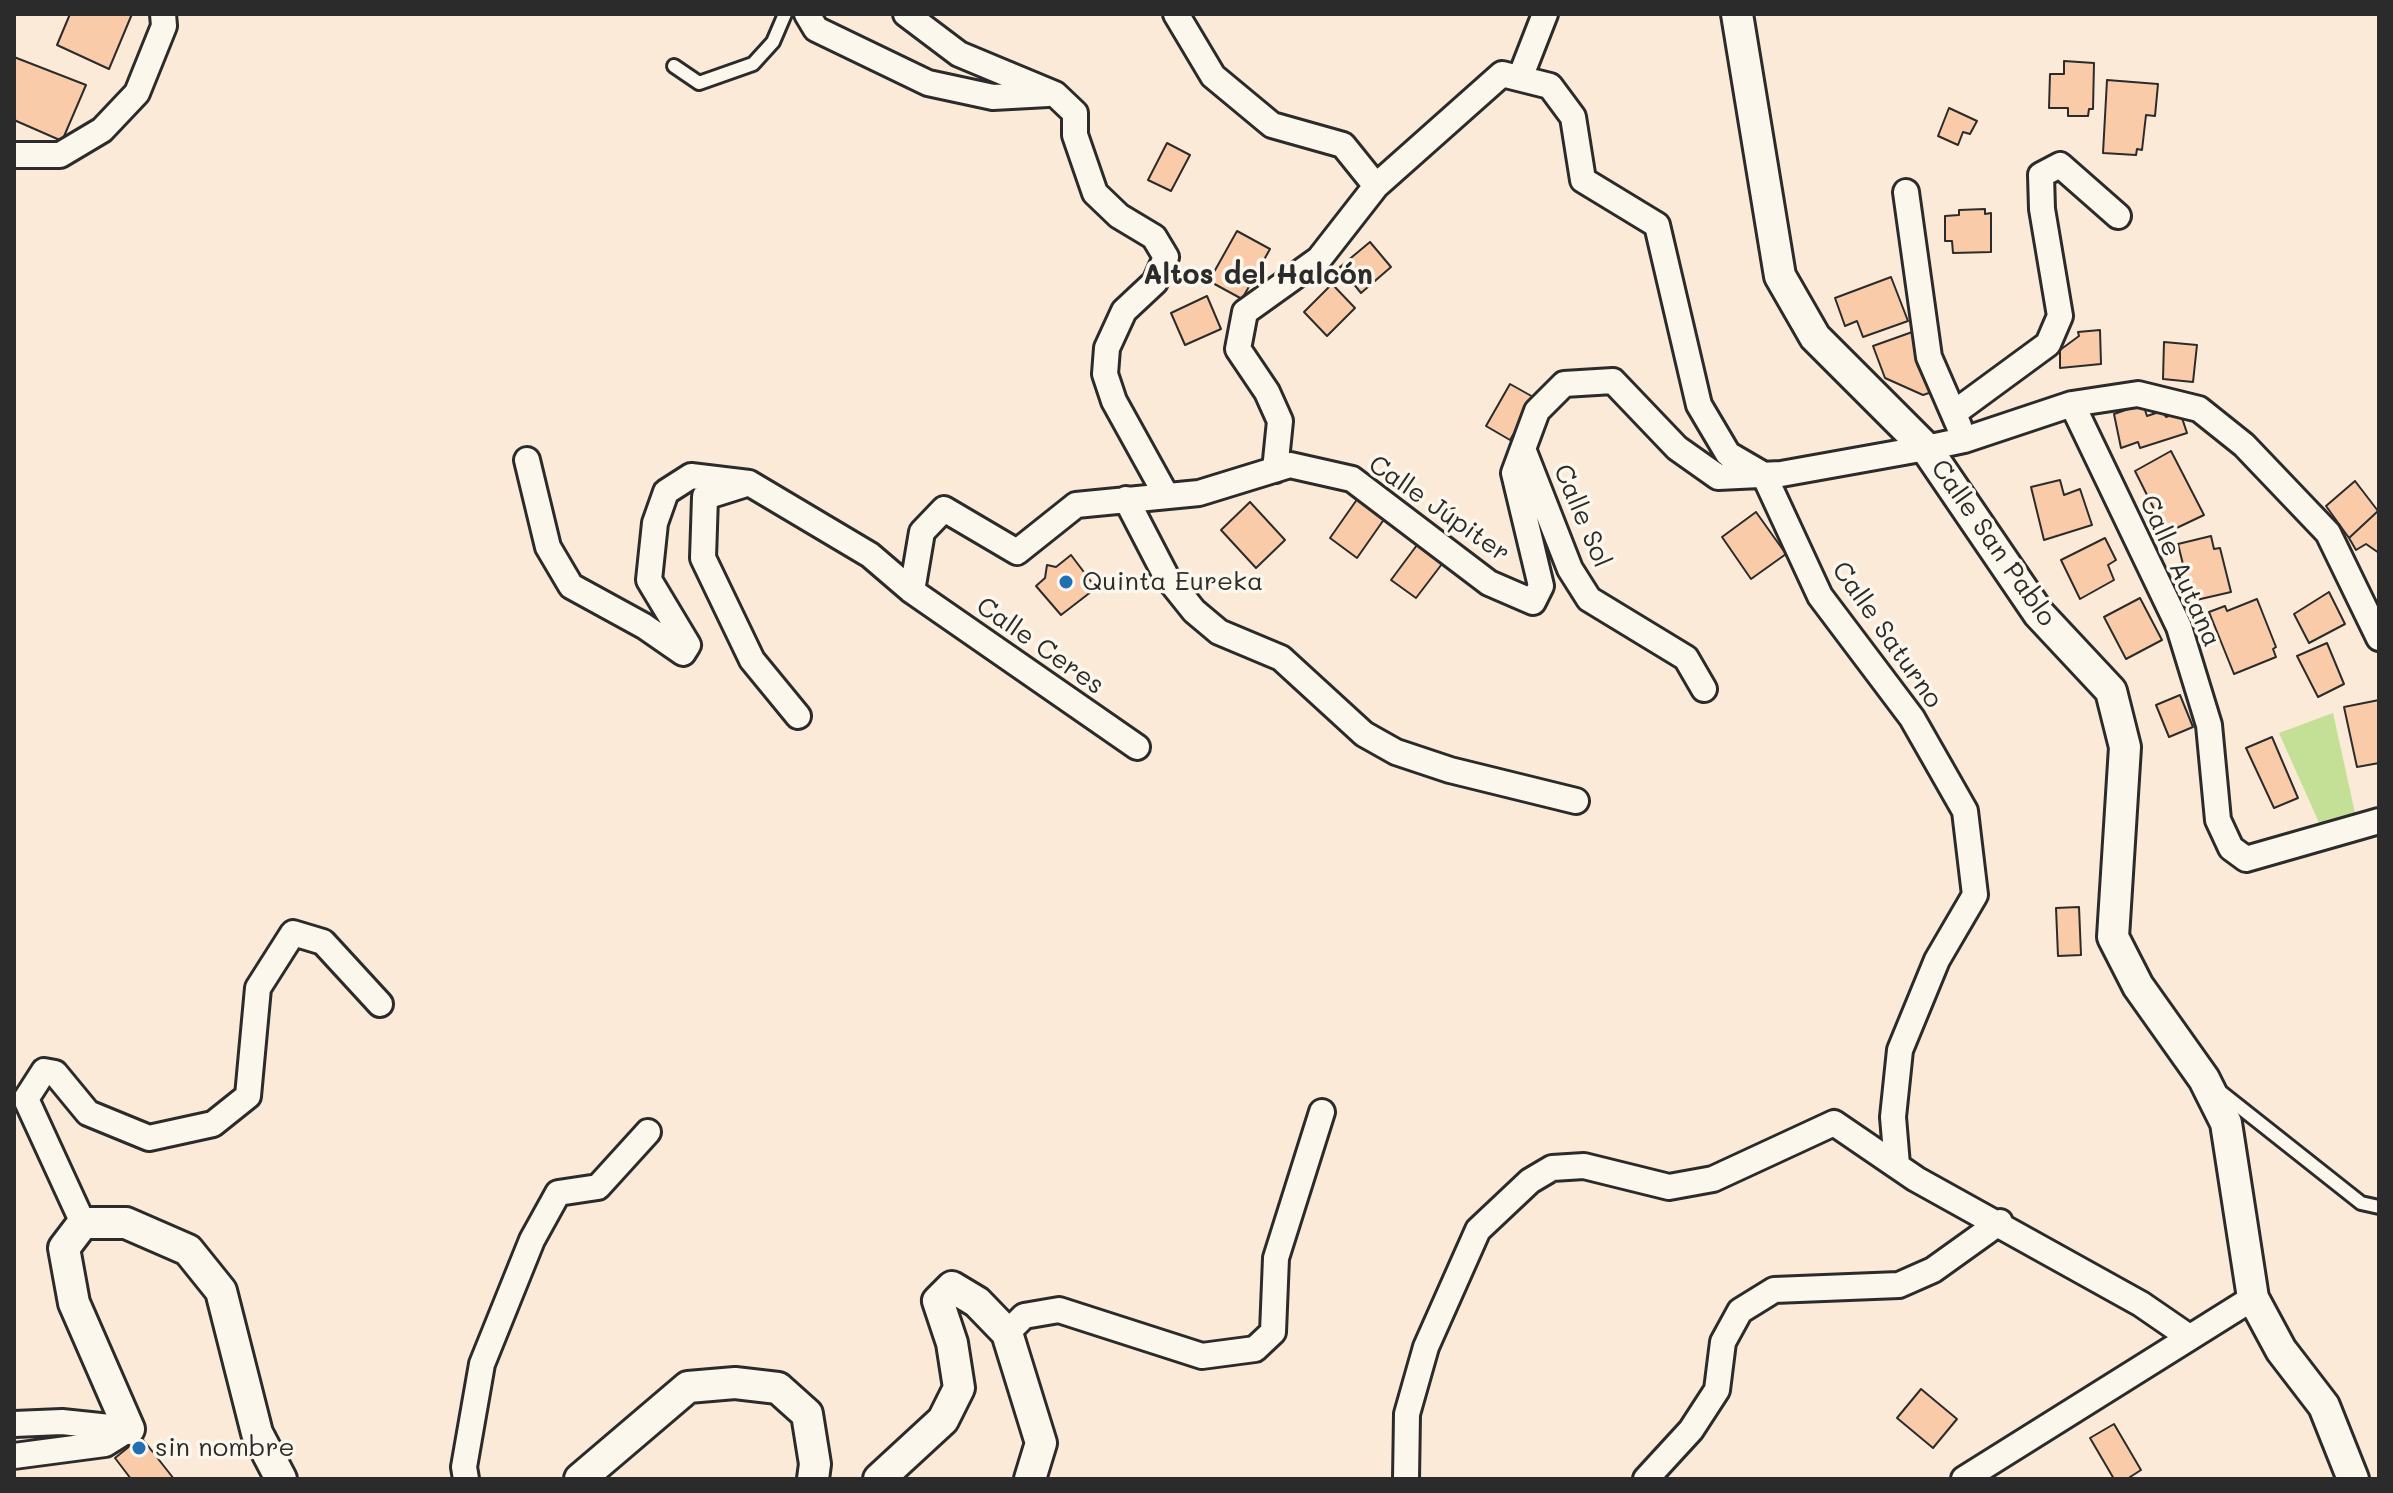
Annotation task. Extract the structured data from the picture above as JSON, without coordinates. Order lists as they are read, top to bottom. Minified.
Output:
{"streets":{"street":["Calle Júpiter","Calle Sol","Calle San Pablo","Calle Autana","Calle Saturno","Calle Ceres"]},"crossings":[["Calle Júpiter","Calle Sol"],["Calle Júpiter","Calle San Pablo"],["Calle Júpiter","Calle Autana"],["Calle Júpiter","Calle Saturno"],["Calle Júpiter","Calle Ceres"]],"districts":["Altos del Halcón"],"places":["Quinta Eureka","sin nombre"]}
